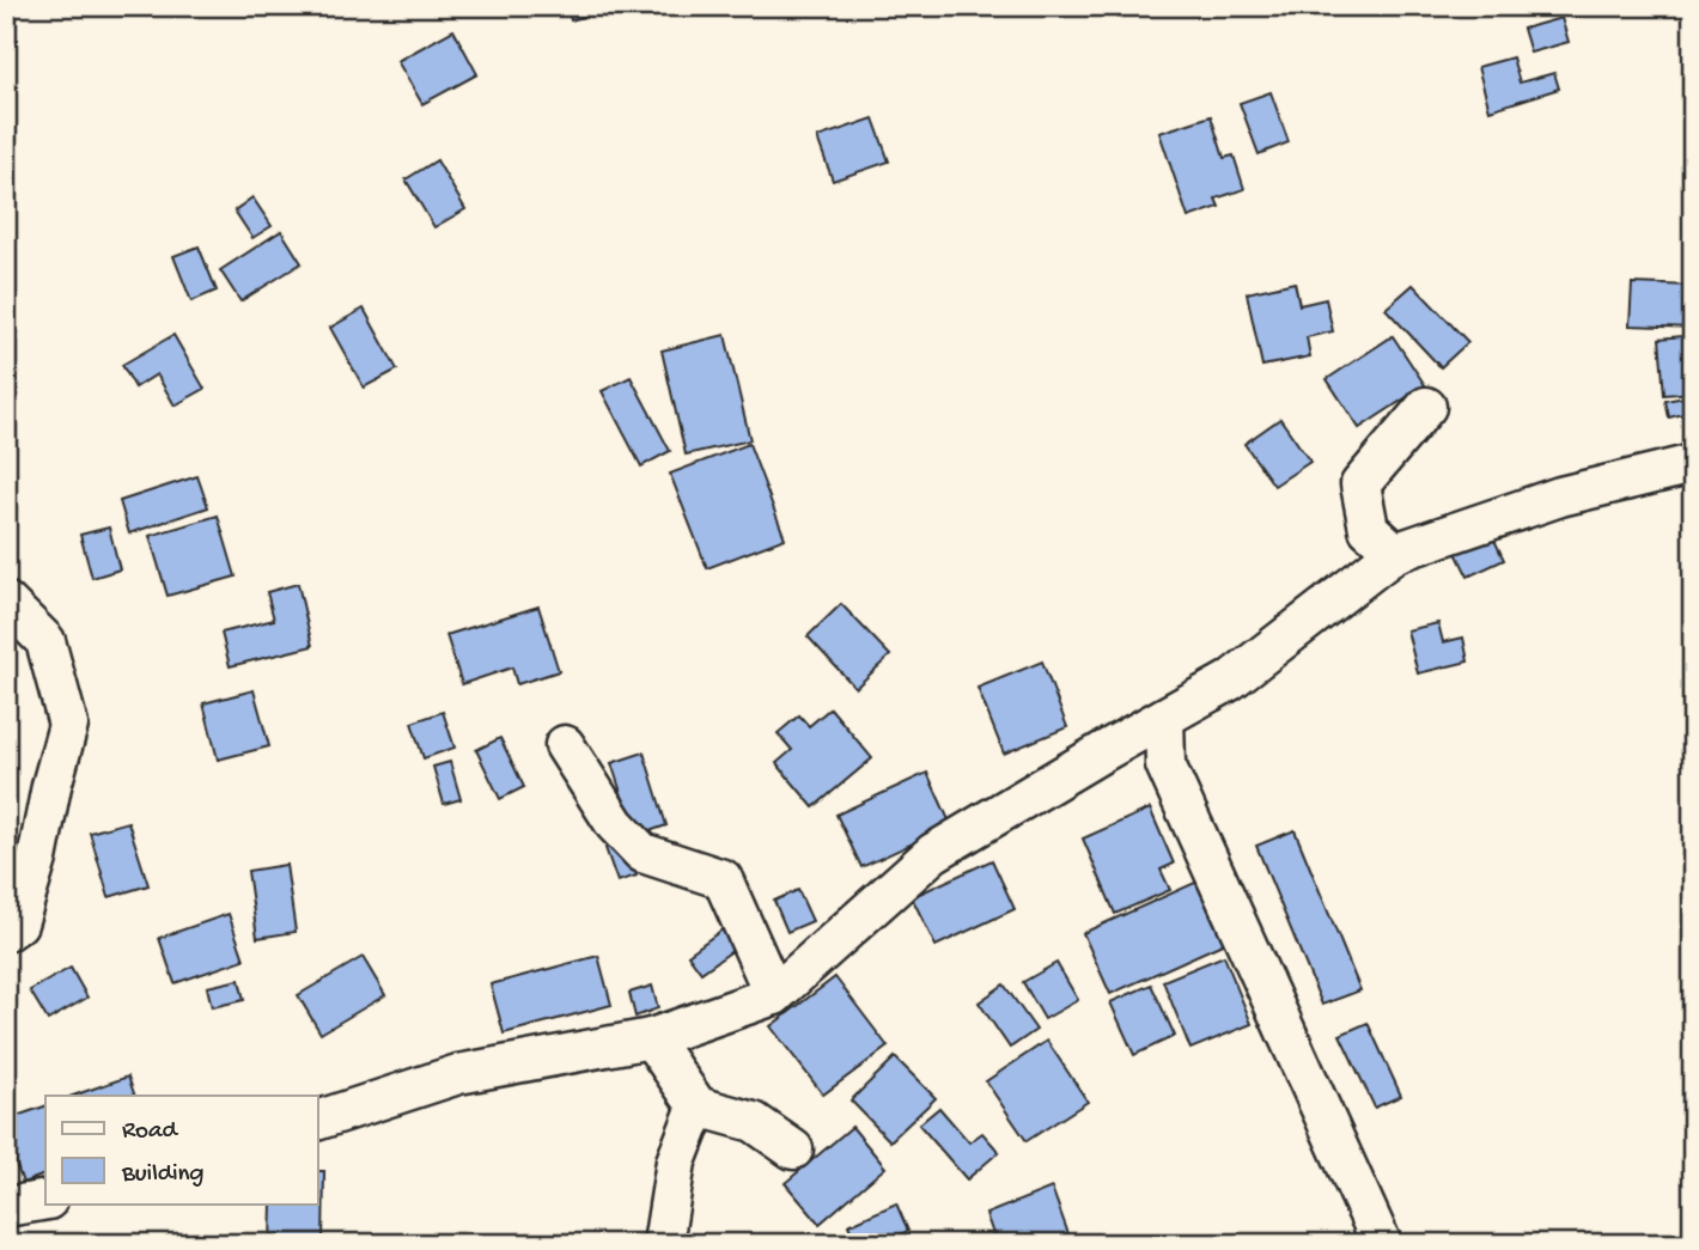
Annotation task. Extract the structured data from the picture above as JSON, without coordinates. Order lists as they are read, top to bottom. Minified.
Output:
{"legend":["Road","Building"]}
